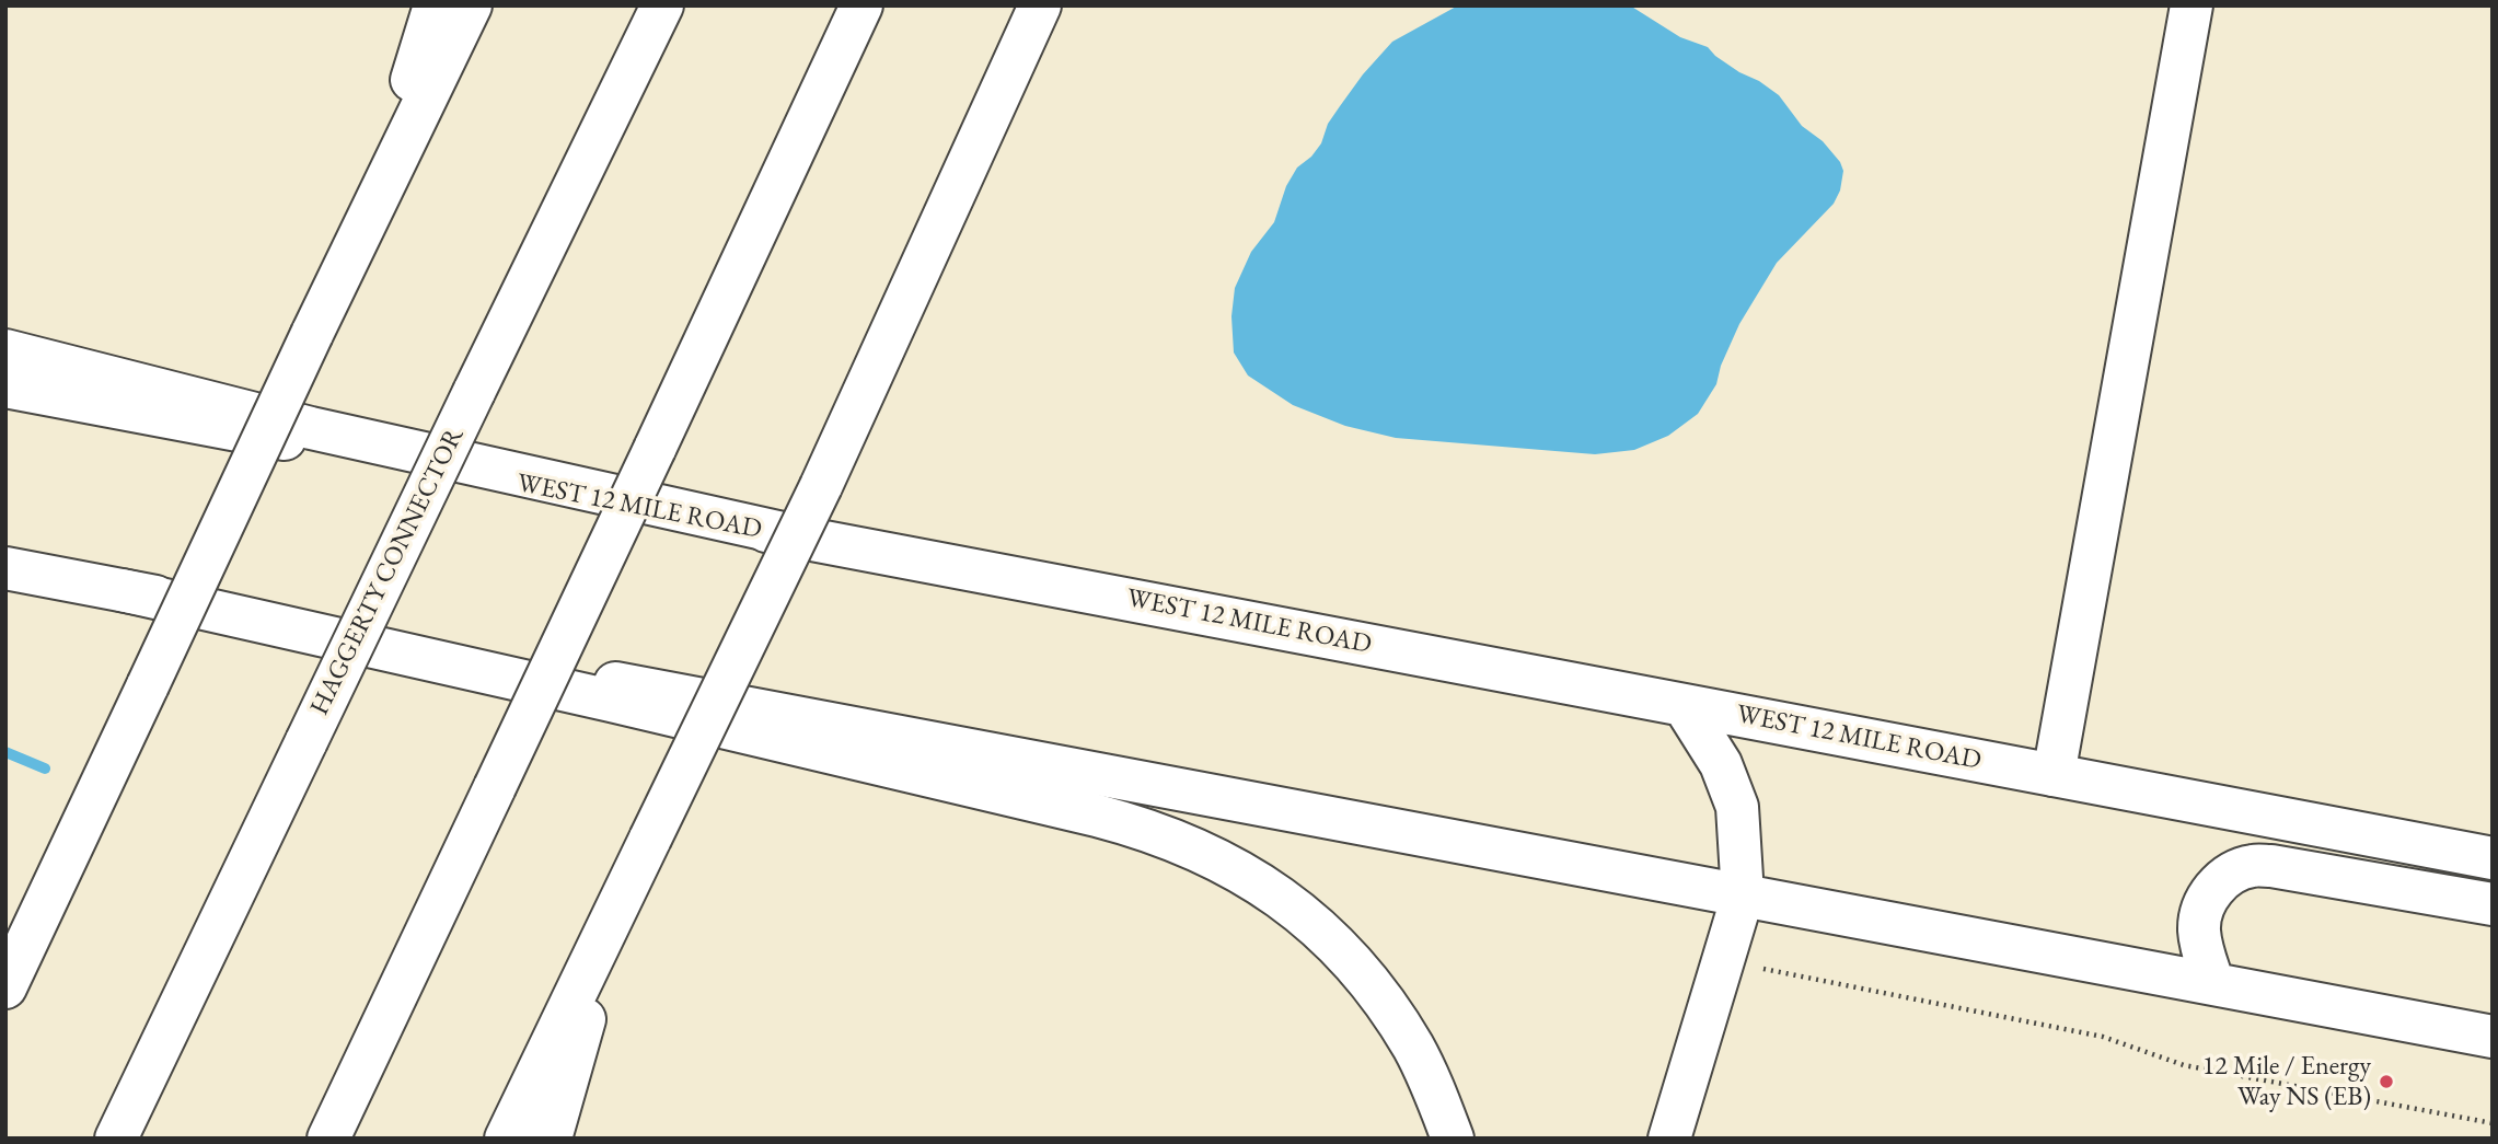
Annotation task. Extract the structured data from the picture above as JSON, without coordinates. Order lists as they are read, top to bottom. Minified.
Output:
{"streets":{"main road":["WEST 12 MILE ROAD","HAGGERTY CONNECTOR"]},"places":["12 Mile / Energy Way NS (EB)"]}
